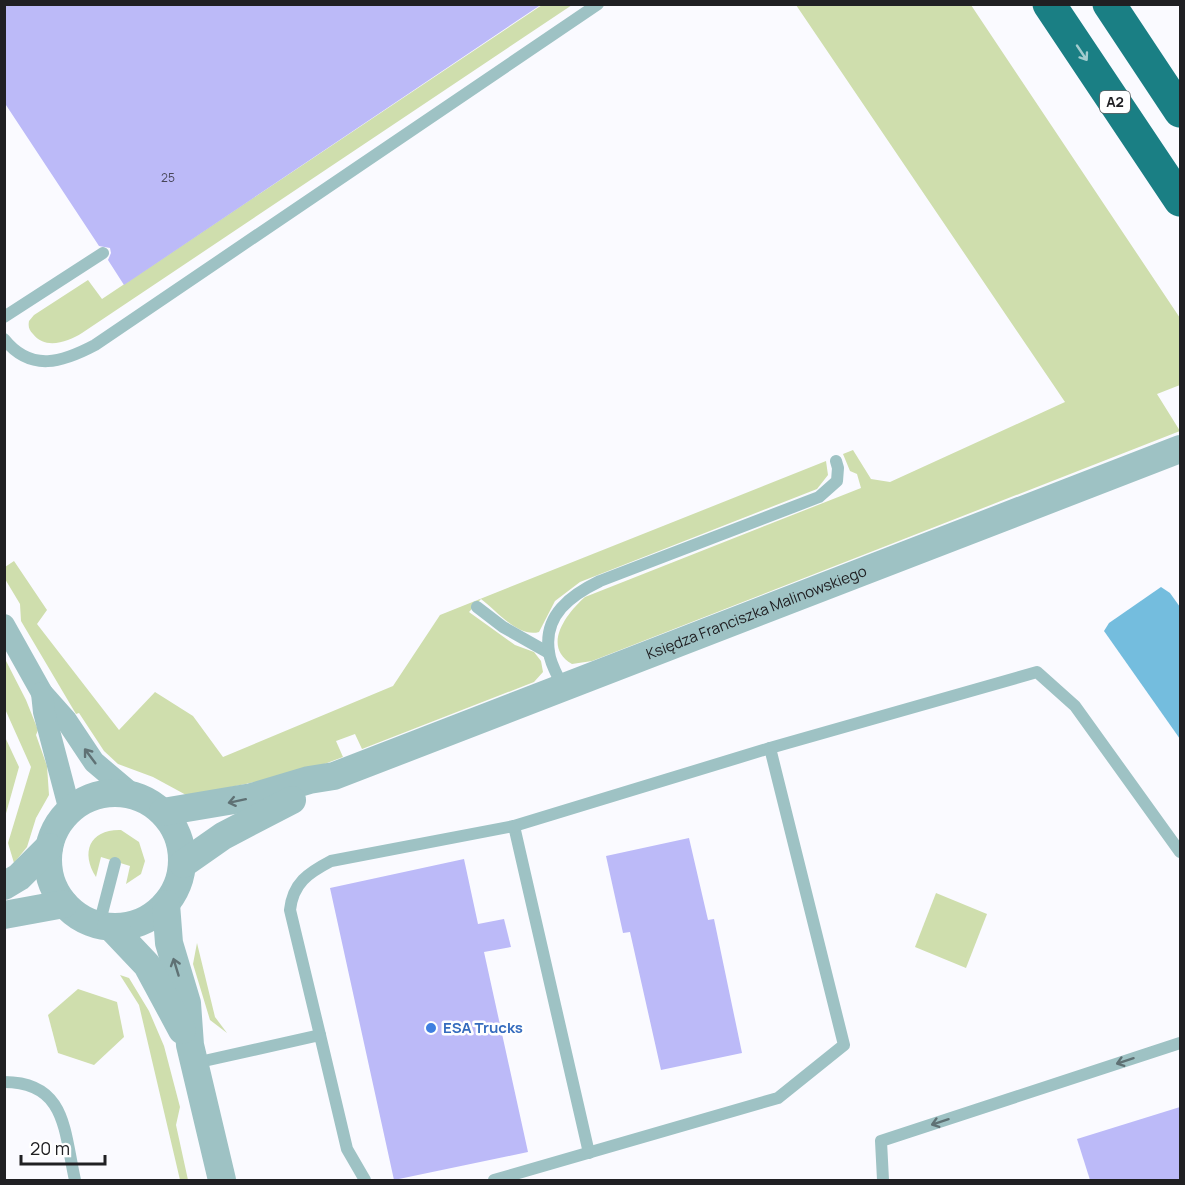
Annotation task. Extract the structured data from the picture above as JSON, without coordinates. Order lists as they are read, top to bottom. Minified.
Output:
{"streets":{"highway":["A2"],"street":["Księdza Franciszka Malinowskiego"]},"places":["ESA Trucks"],"house_numbers":["25"],"scale_bar":"20 m"}
